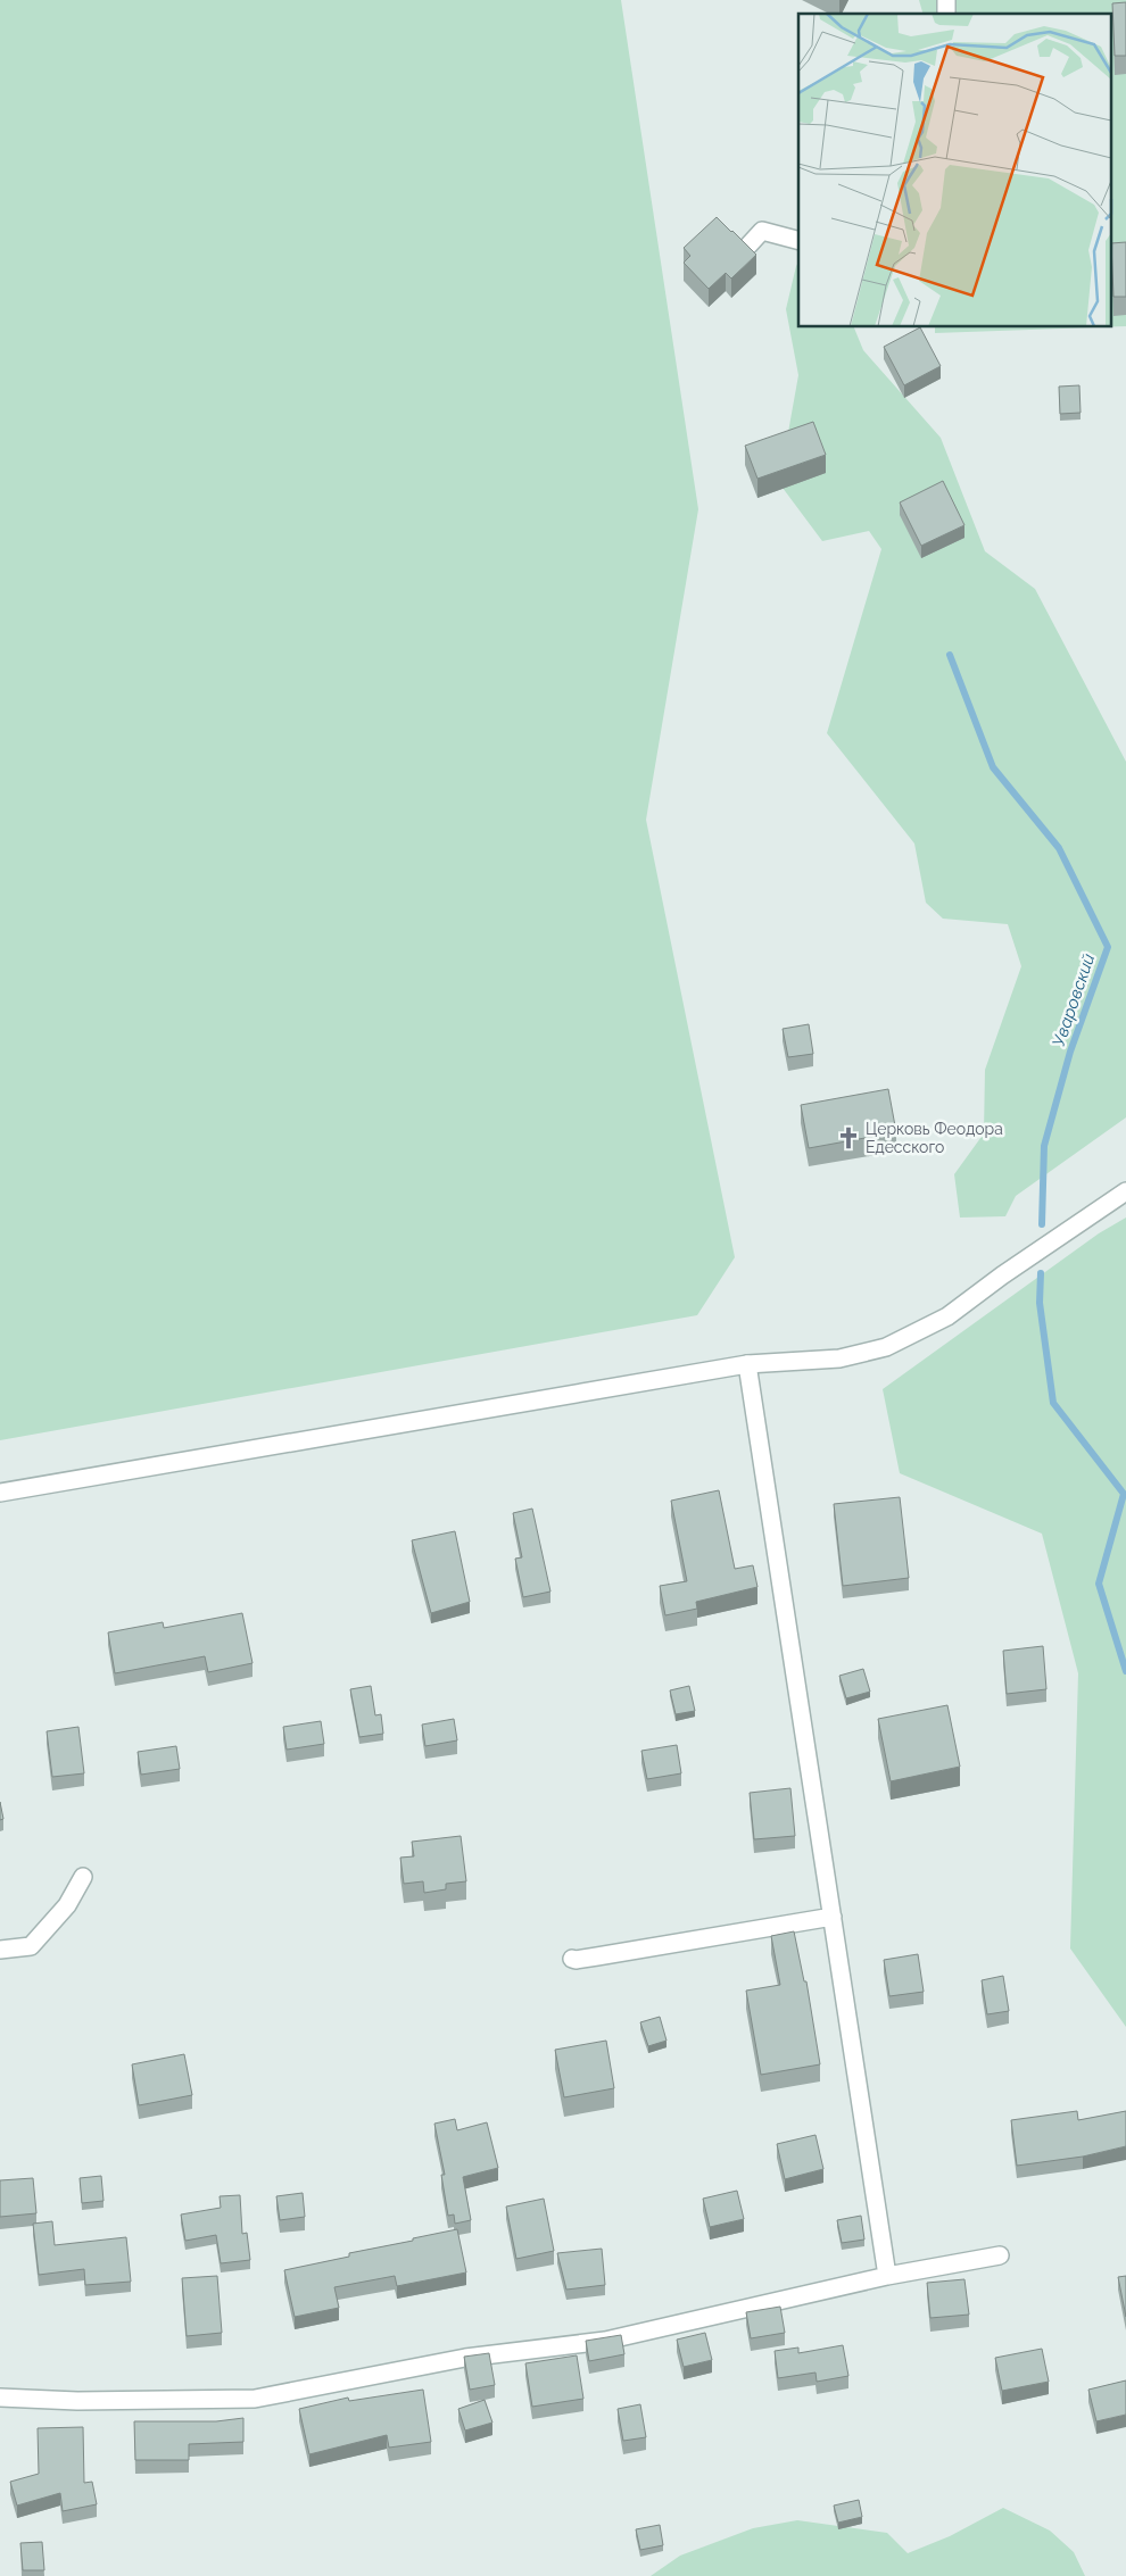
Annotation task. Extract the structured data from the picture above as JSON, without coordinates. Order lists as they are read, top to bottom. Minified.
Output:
{"water":["Уваровский"],"places":{"church":["Церковь Феодора Едесского"]}}
